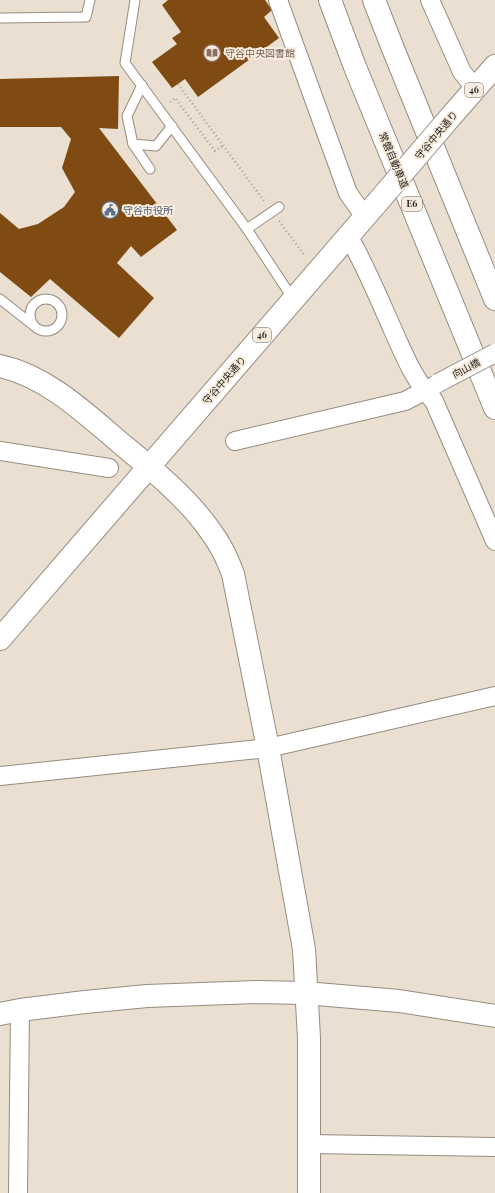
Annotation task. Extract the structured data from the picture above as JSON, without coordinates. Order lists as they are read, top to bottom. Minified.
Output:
{"streets":{"main road":["46","守谷中央通り","常磐自動車道","E6"],"street":["向山橋"]},"places":{"library":["守谷中央図書館"],"public building":["守谷市役所"]}}
